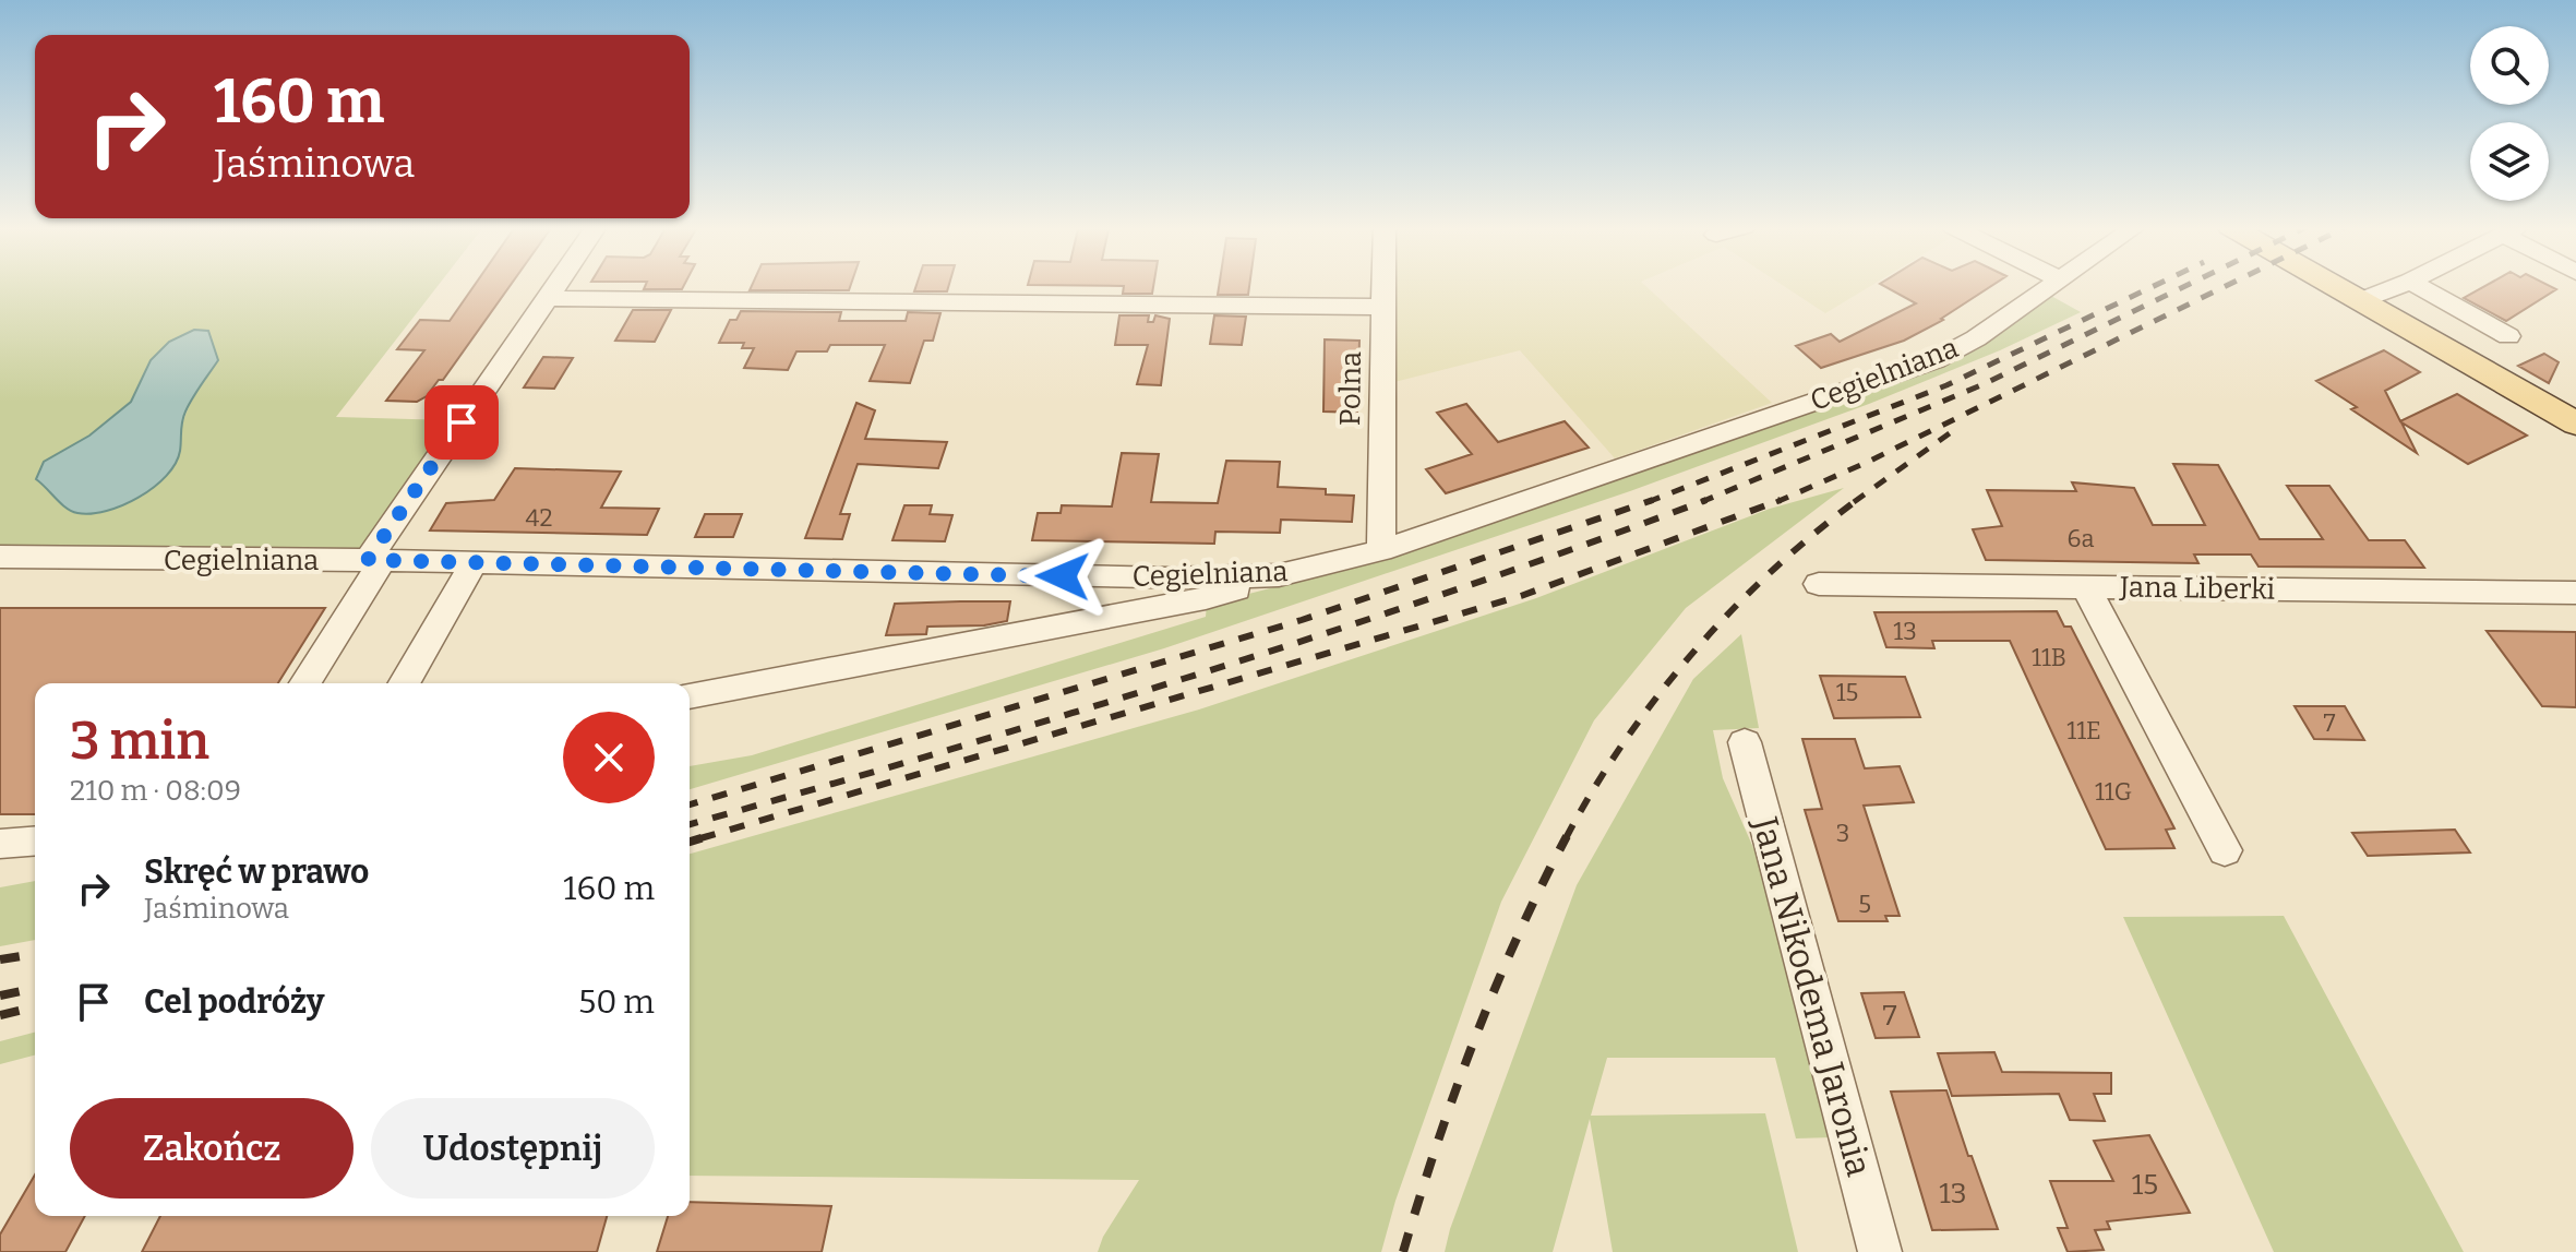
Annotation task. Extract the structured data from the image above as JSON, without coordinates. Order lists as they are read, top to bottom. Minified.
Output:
{"streets":{"street":["Cegielniana","Polna","Jana Liberki","Jana Nikodema Jaronia"]},"crossings":[["Cegielniana","Polna"]],"house_numbers":["42","6a","13","11B","15","7","11E","11G","3","5","7","15","13"],"page":{"turn":["160 m","Jaśminowa"],"heading":["3 min","210 m · 08:09"],"list":[{"name":"Skręć w prawo","note":"Jaśminowa","value":"160 m"},{"name":"Cel podróży","value":"50 m"}],"buttons":["Zakończ","Udostępnij"]}}
